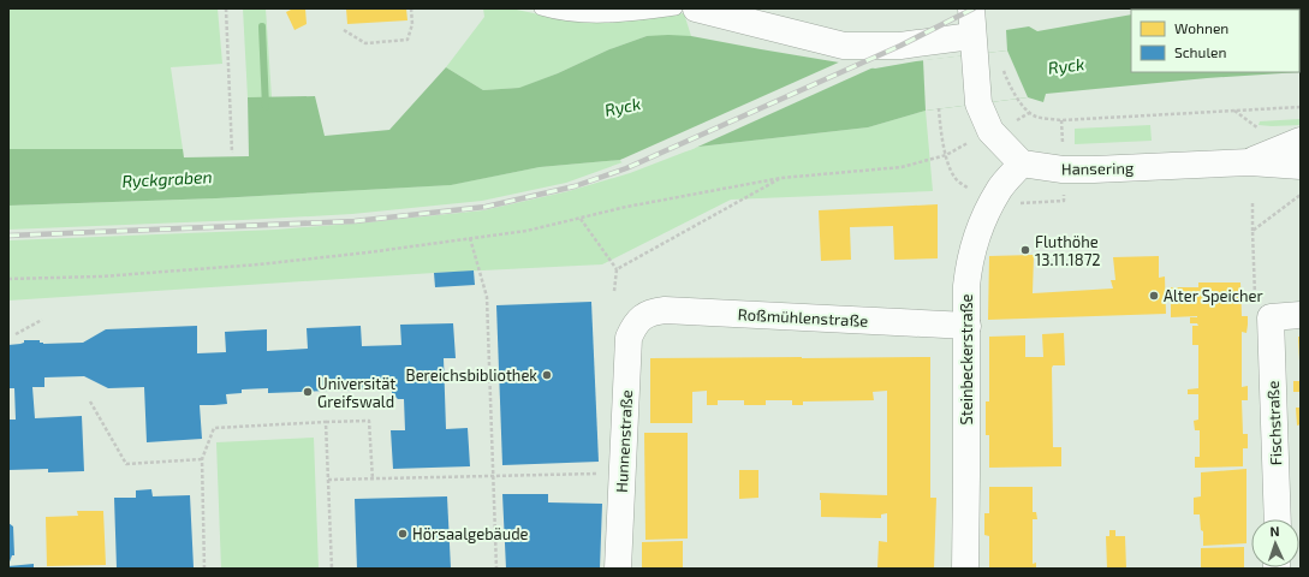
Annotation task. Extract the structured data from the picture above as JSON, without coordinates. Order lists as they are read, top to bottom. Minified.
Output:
{"streets":{"street":["Hansering","Roßmühlenstraße","Steinbeckerstraße","Fischstraße","Hunnenstraße"]},"crossings":[["Hansering","Steinbeckerstraße"],["Roßmühlenstraße","Steinbeckerstraße"],["Roßmühlenstraße","Hunnenstraße"]],"water":["Ryck","Ryckgraben"],"places":["Fluthöhe 13.11.1872","Alter Speicher","Bereichsbibliothek","Universität Greifswald","Hörsaalgebäude"],"legend":["Wohnen","Schulen"],"north":"top"}
